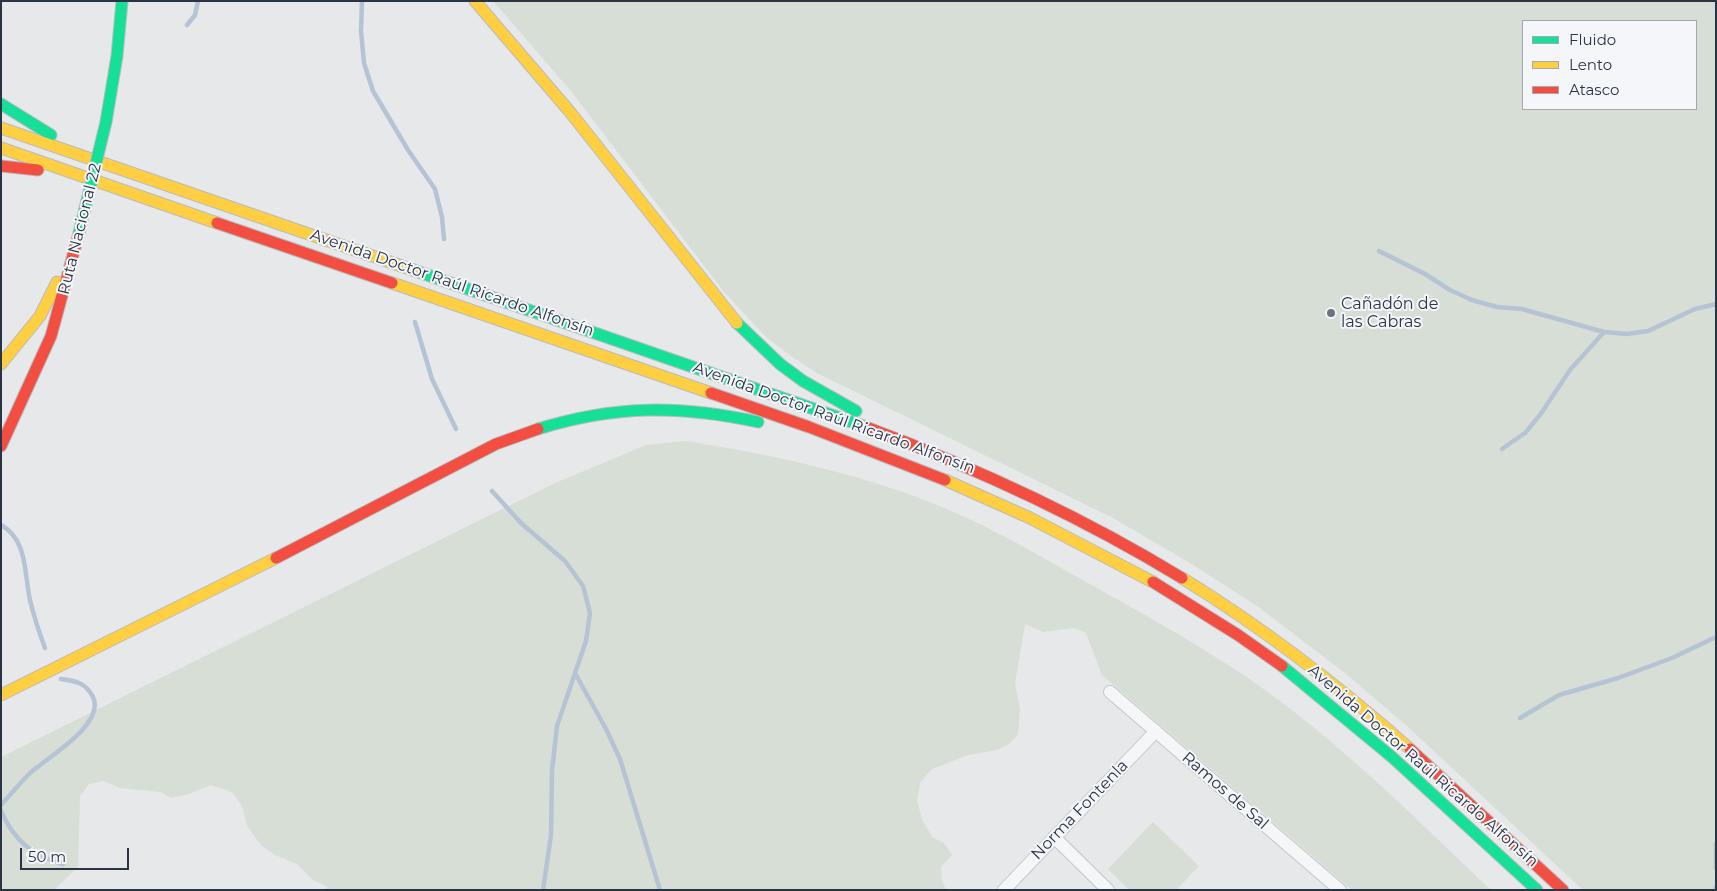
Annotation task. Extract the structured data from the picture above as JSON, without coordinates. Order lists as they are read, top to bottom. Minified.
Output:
{"streets":{"highway":["Ruta Nacional 22","Avenida Doctor Raúl Ricardo Alfonsín"],"street":["Ramos de Sal","Norma Fontenla"]},"crossings":[["Ramos de Sal","Norma Fontenla"]],"places":["Cañadón de las Cabras"],"legend":["Fluido","Lento","Atasco"],"scale_bar":"50 m"}
